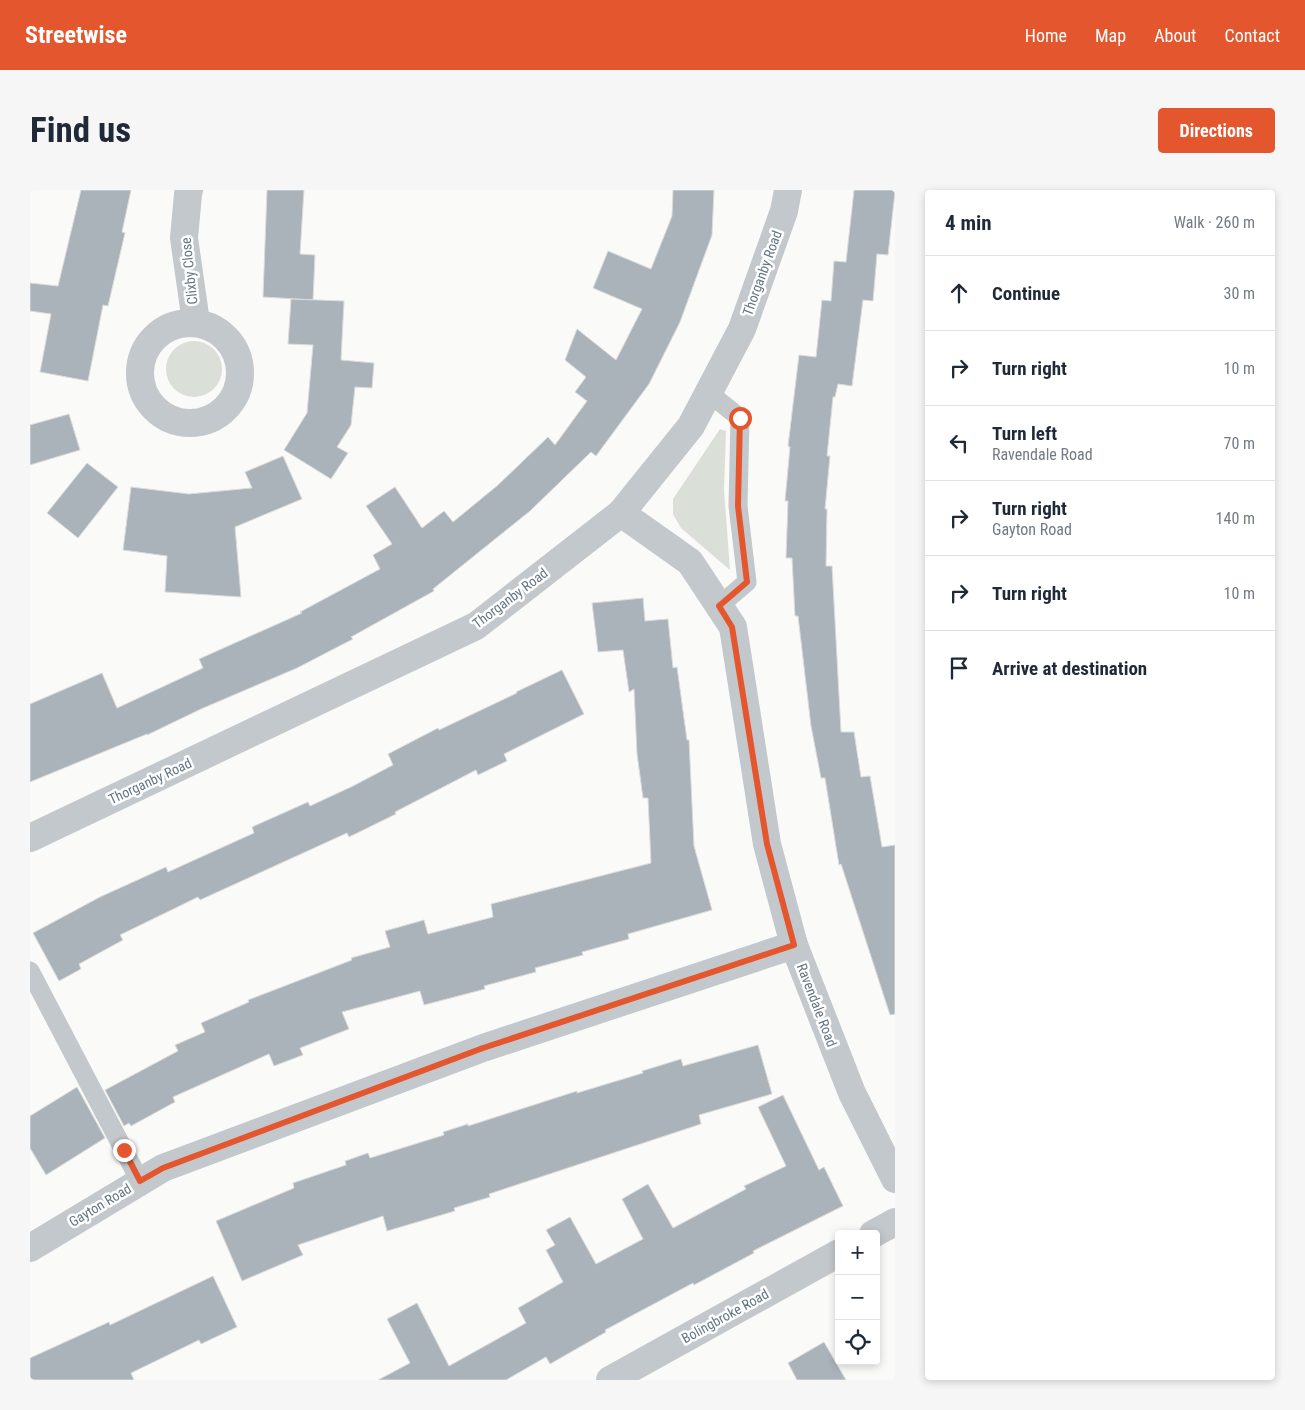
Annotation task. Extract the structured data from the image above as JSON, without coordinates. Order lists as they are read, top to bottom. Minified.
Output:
{"streets":{"street":["Clixby Close","Thorganby Road","Ravendale Road","Gayton Road","Bolingbroke Road"]},"crossings":[["Thorganby Road","Ravendale Road"],["Ravendale Road","Gayton Road"]],"page":{"header":"Streetwise","nav":["Home","Map","About","Contact"],"buttons":"Directions","title":"Find us","heading":["4 min","Walk · 260 m"],"list":[["Continue","30 m"],["Turn right","10 m"],["Turn left","Ravendale Road","70 m"],["Turn right","Gayton Road","140 m"],["Turn right","10 m"],"Arrive at destination"],"map_buttons":["+","−"]}}
